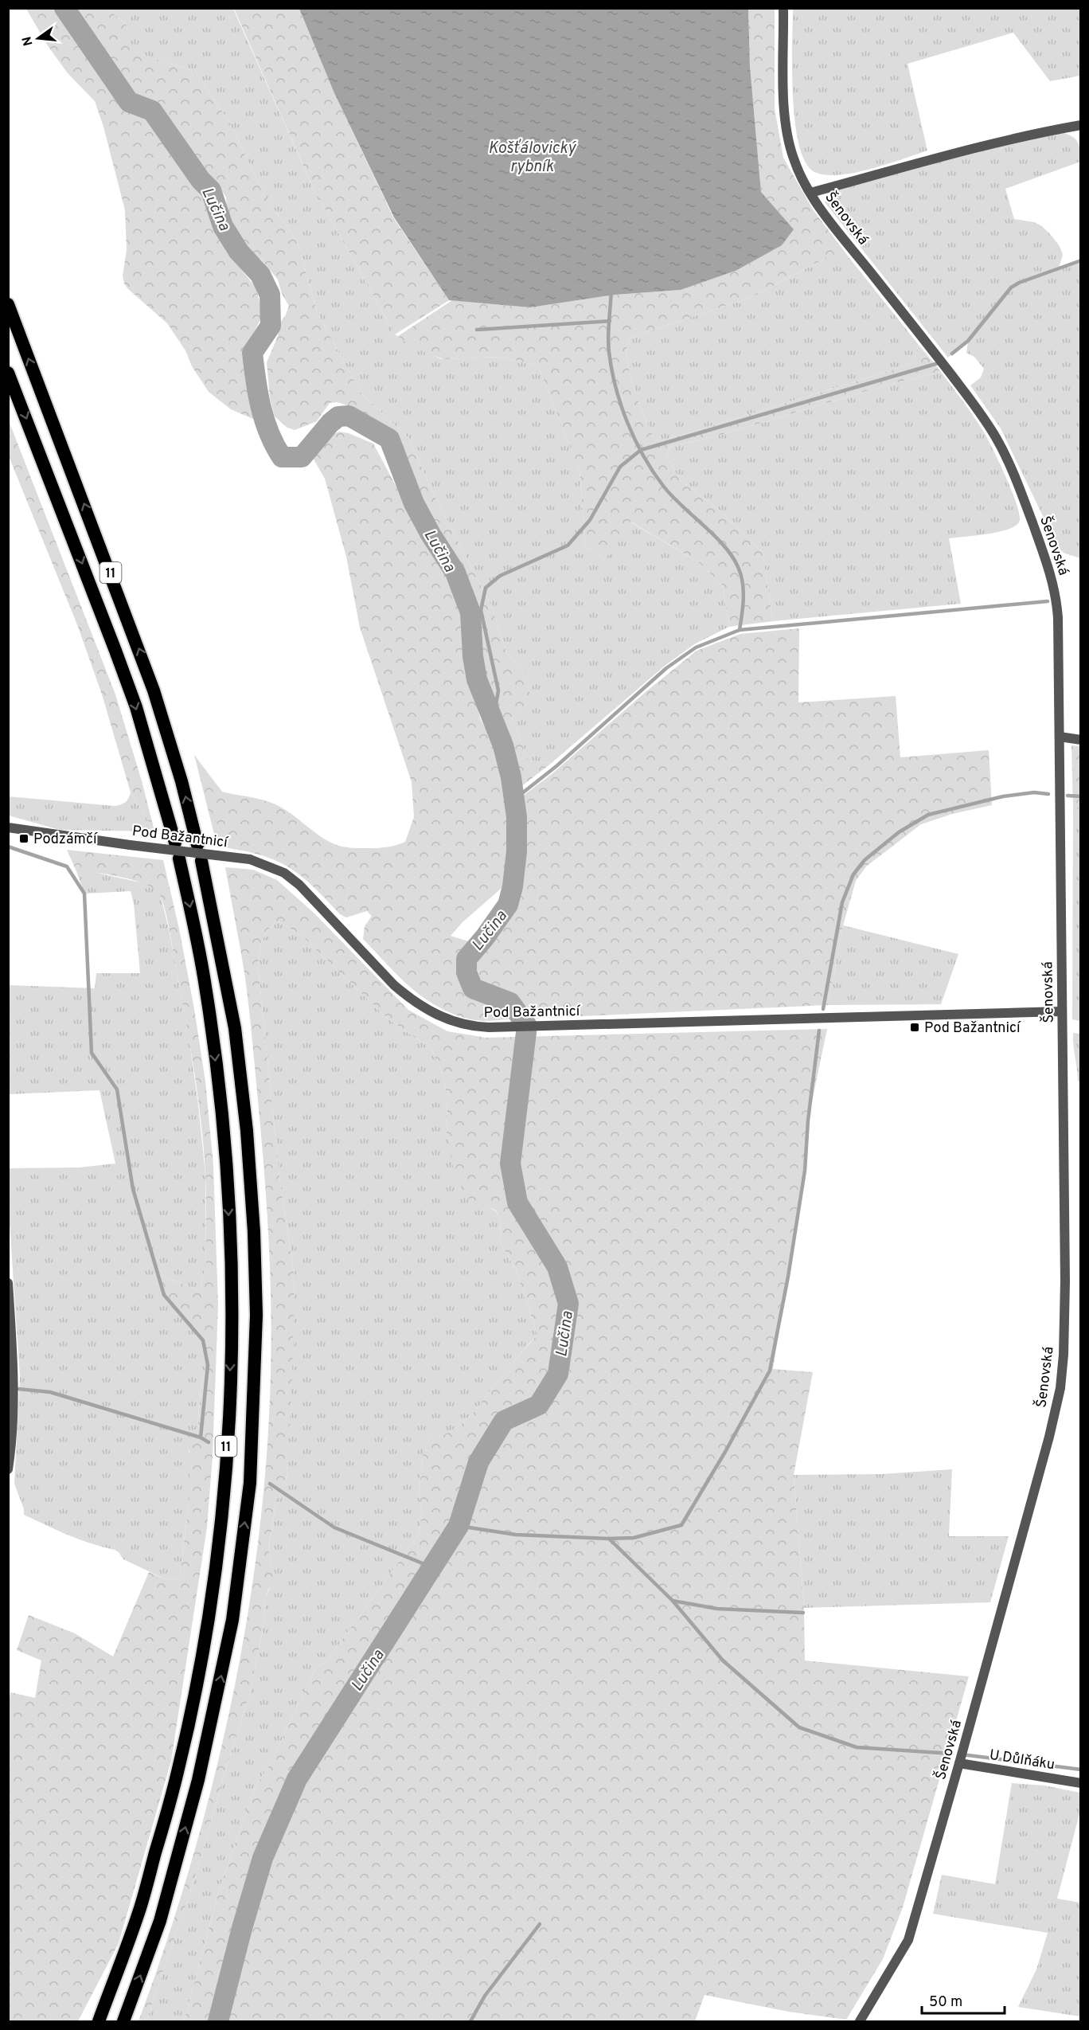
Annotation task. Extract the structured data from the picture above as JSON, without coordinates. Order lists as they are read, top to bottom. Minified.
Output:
{"streets":{"highway":["11"],"street":["Šenovská","Pod Bažantnicí","U Důlňáku"]},"crossings":[["Šenovská","Pod Bažantnicí"],["Šenovská","U Důlňáku"]],"water":["Košťálovický rybník","Lučina"],"places":{"transit":["Podzámčí","Pod Bažantnicí"]},"scale_bar":"50 m","north":"left"}
